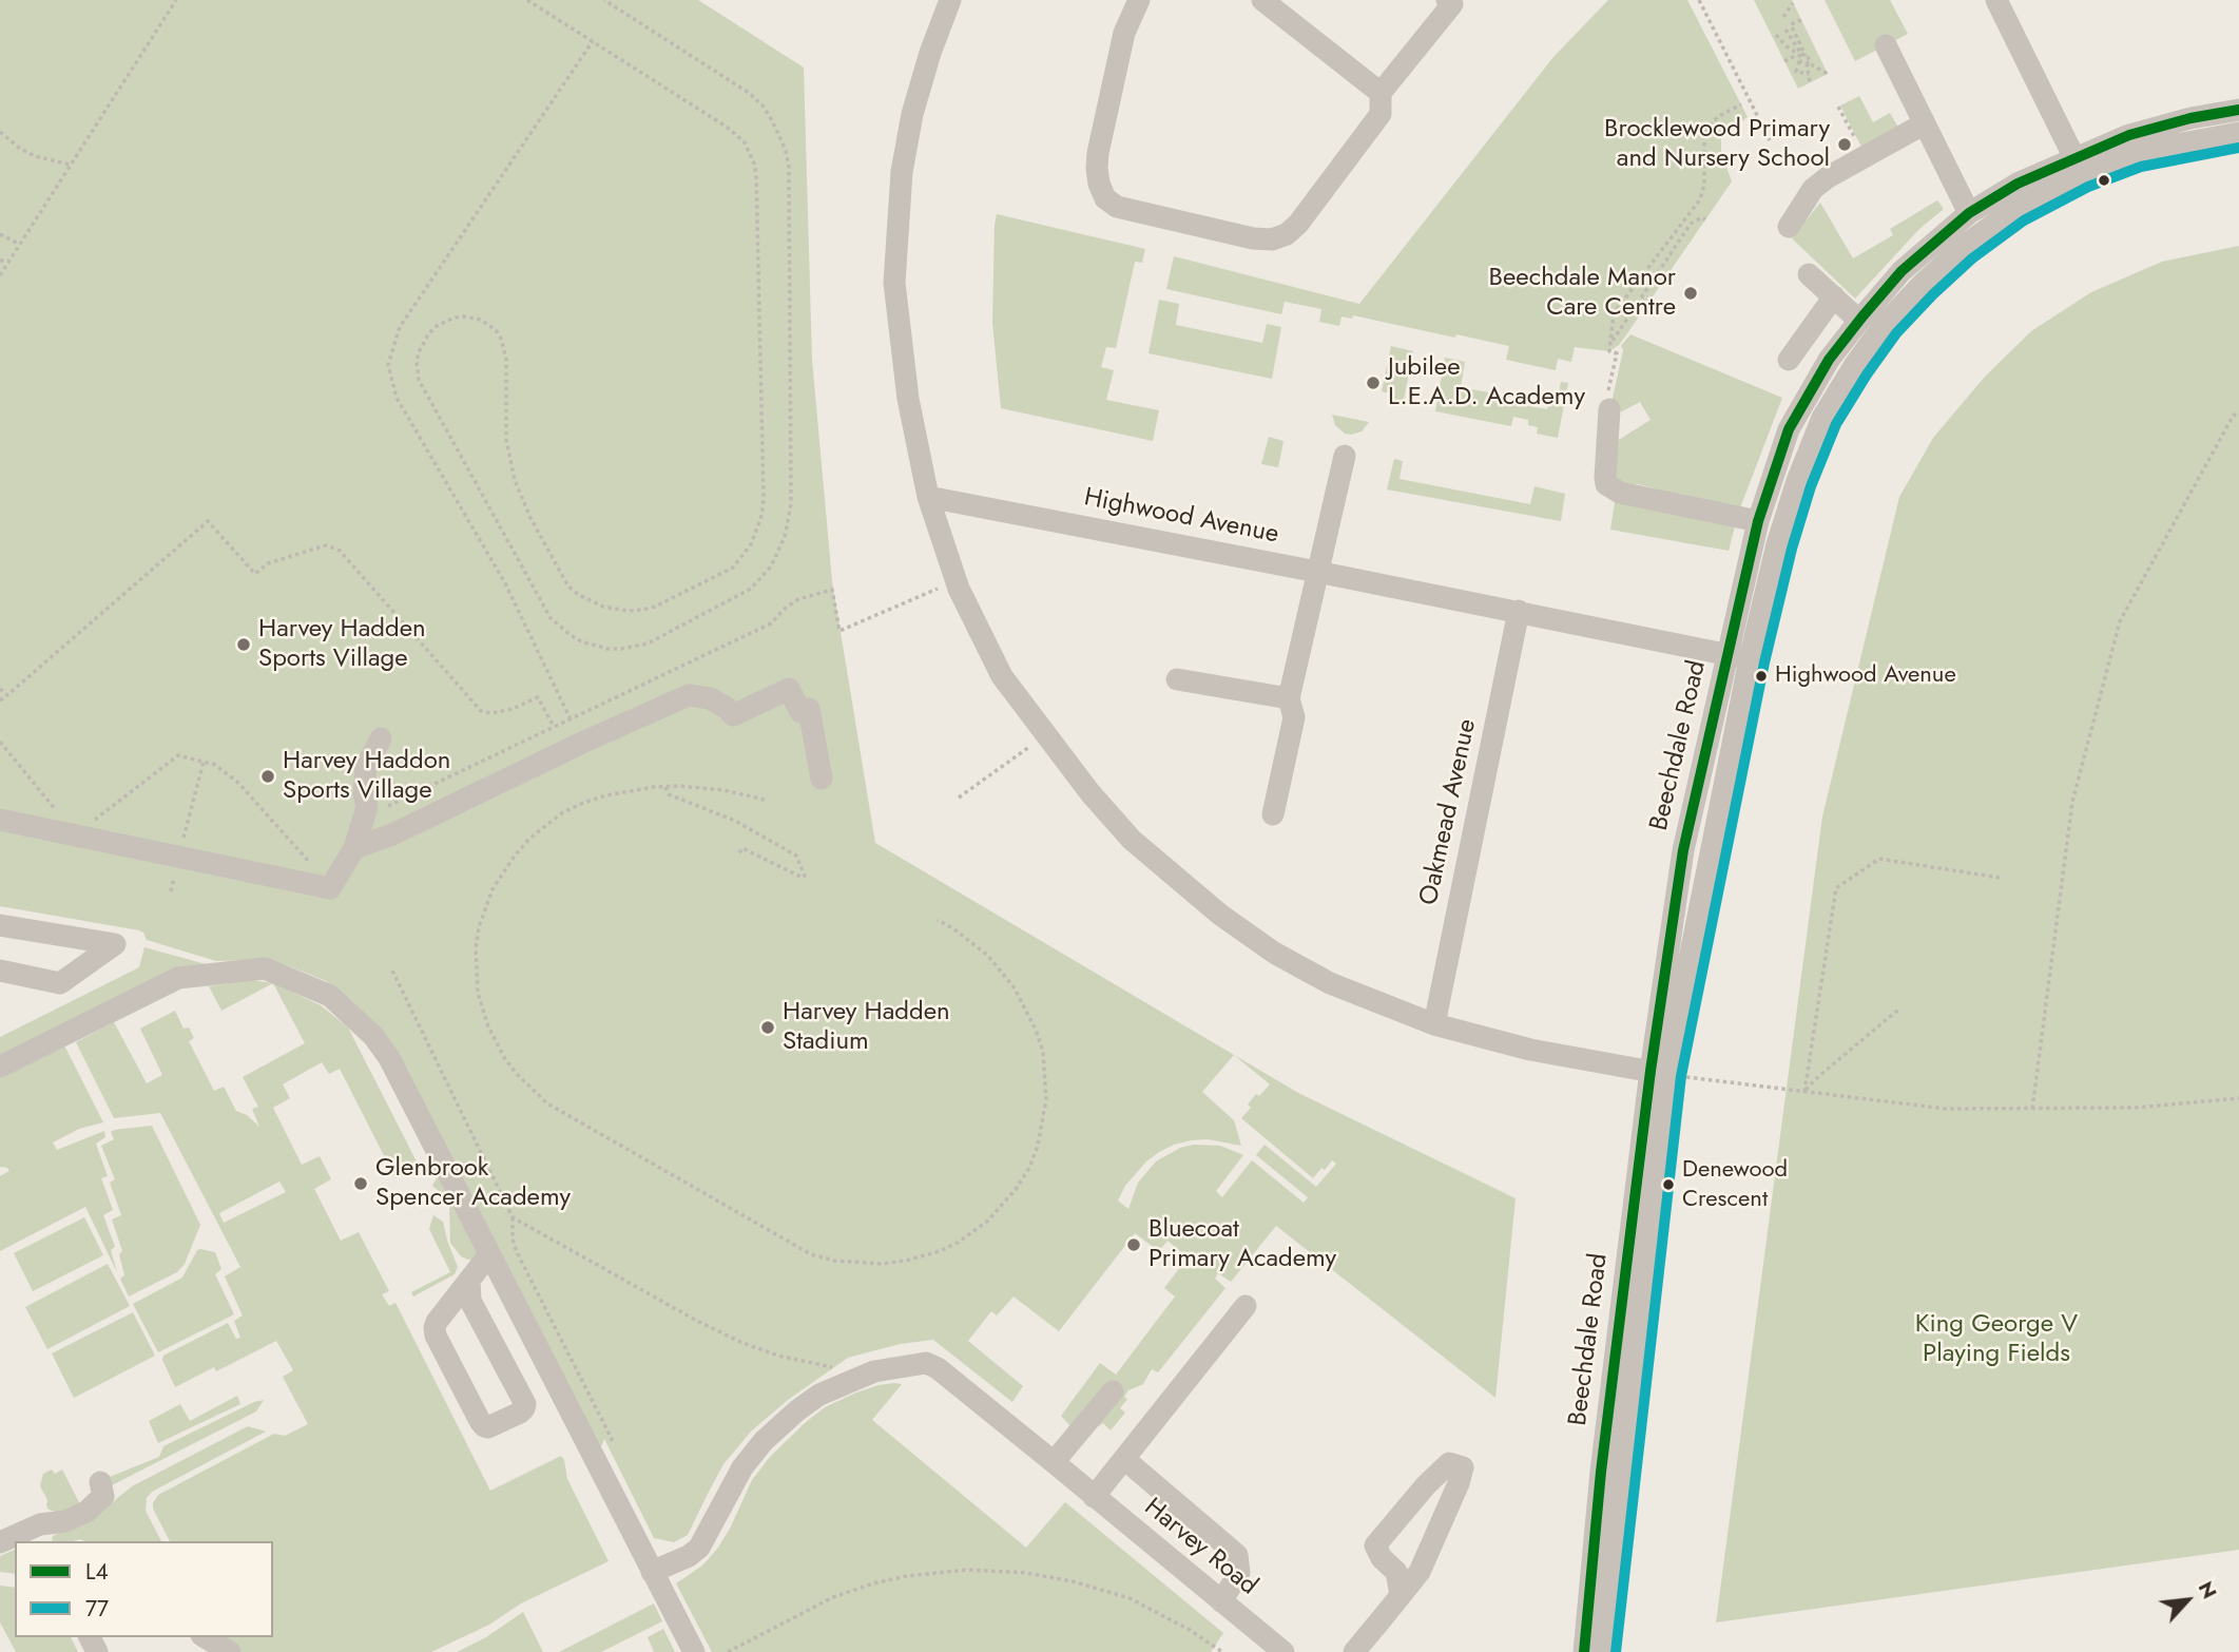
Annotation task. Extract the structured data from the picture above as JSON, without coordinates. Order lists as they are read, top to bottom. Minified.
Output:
{"streets":{"street":["Highwood Avenue","Beechdale Road","Oakmead Avenue","Harvey Road"]},"crossings":[["Highwood Avenue","Beechdale Road"],["Highwood Avenue","Oakmead Avenue"]],"parks":["King George V Playing Fields"],"places":["Brocklewood Primary and Nursery School","Beechdale Manor Care Centre","Jubilee L.E.A.D. Academy","Harvey Hadden Sports Village","Highwood Avenue","Harvey Haddon Sports Village","Harvey Hadden Stadium","Glenbrook Spencer Academy","Denewood Crescent","Bluecoat Primary Academy"],"lines":["transit line L4","transit line 77"],"legend":["L4","77"],"north":"top right"}
